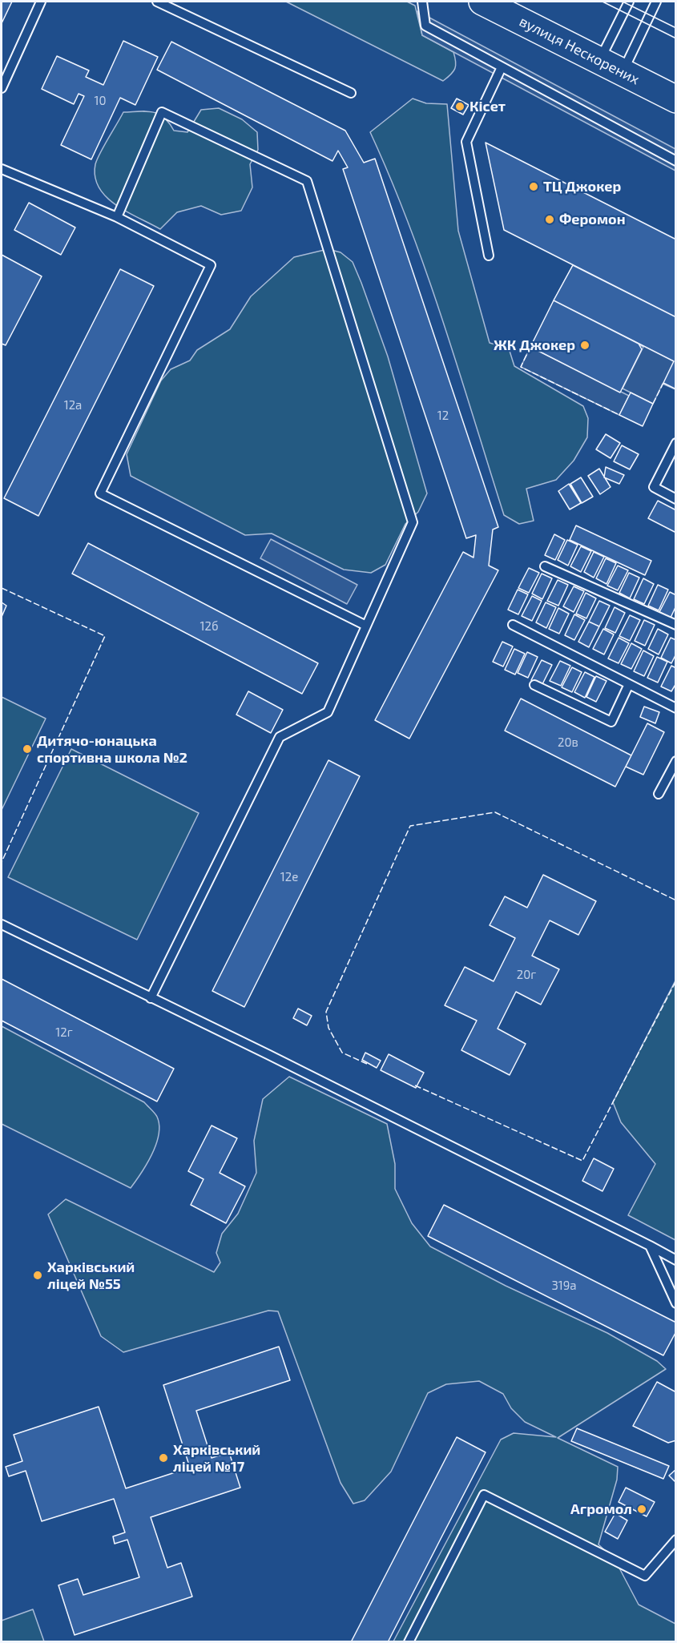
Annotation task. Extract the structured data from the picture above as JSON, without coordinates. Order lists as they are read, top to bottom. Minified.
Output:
{"streets":{"main road":["вулиця Нескорених"]},"places":["Кісет","ТЦ Джокер","Феромон","ЖК Джокер","Дитячо-юнацька спортивна школа №2","Харківський ліцей №55","Харківський ліцей №17","Агромол"],"house_numbers":["10","12а","12","12б","20в","12е","20г","12г","319а"]}
